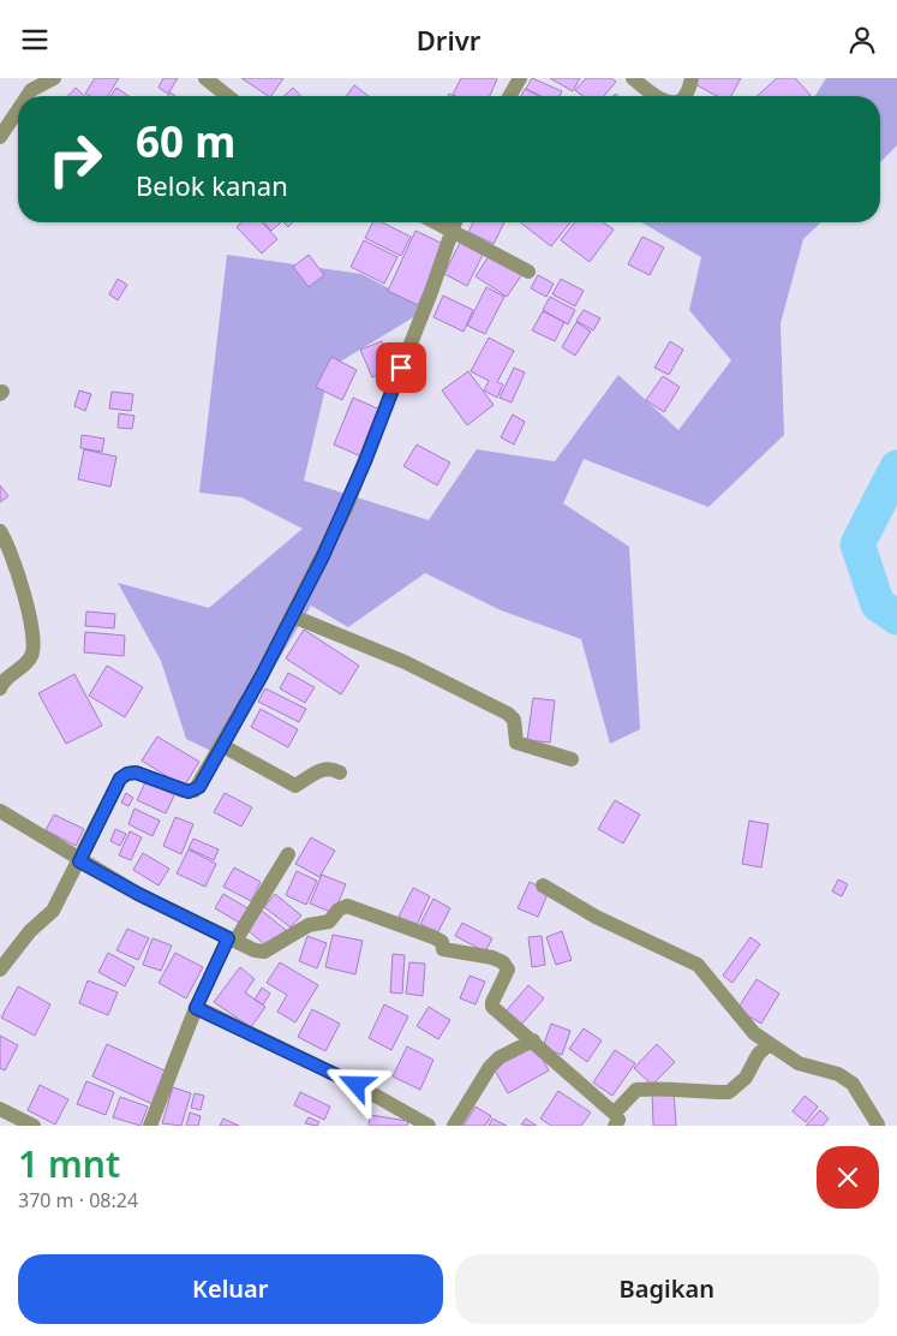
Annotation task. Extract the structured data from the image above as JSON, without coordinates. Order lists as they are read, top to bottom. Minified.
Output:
{"page":{"header":"Drivr","turn":["60 m","Belok kanan"],"heading":["1 mnt","370 m · 08:24"],"buttons":["Keluar","Bagikan"]}}
